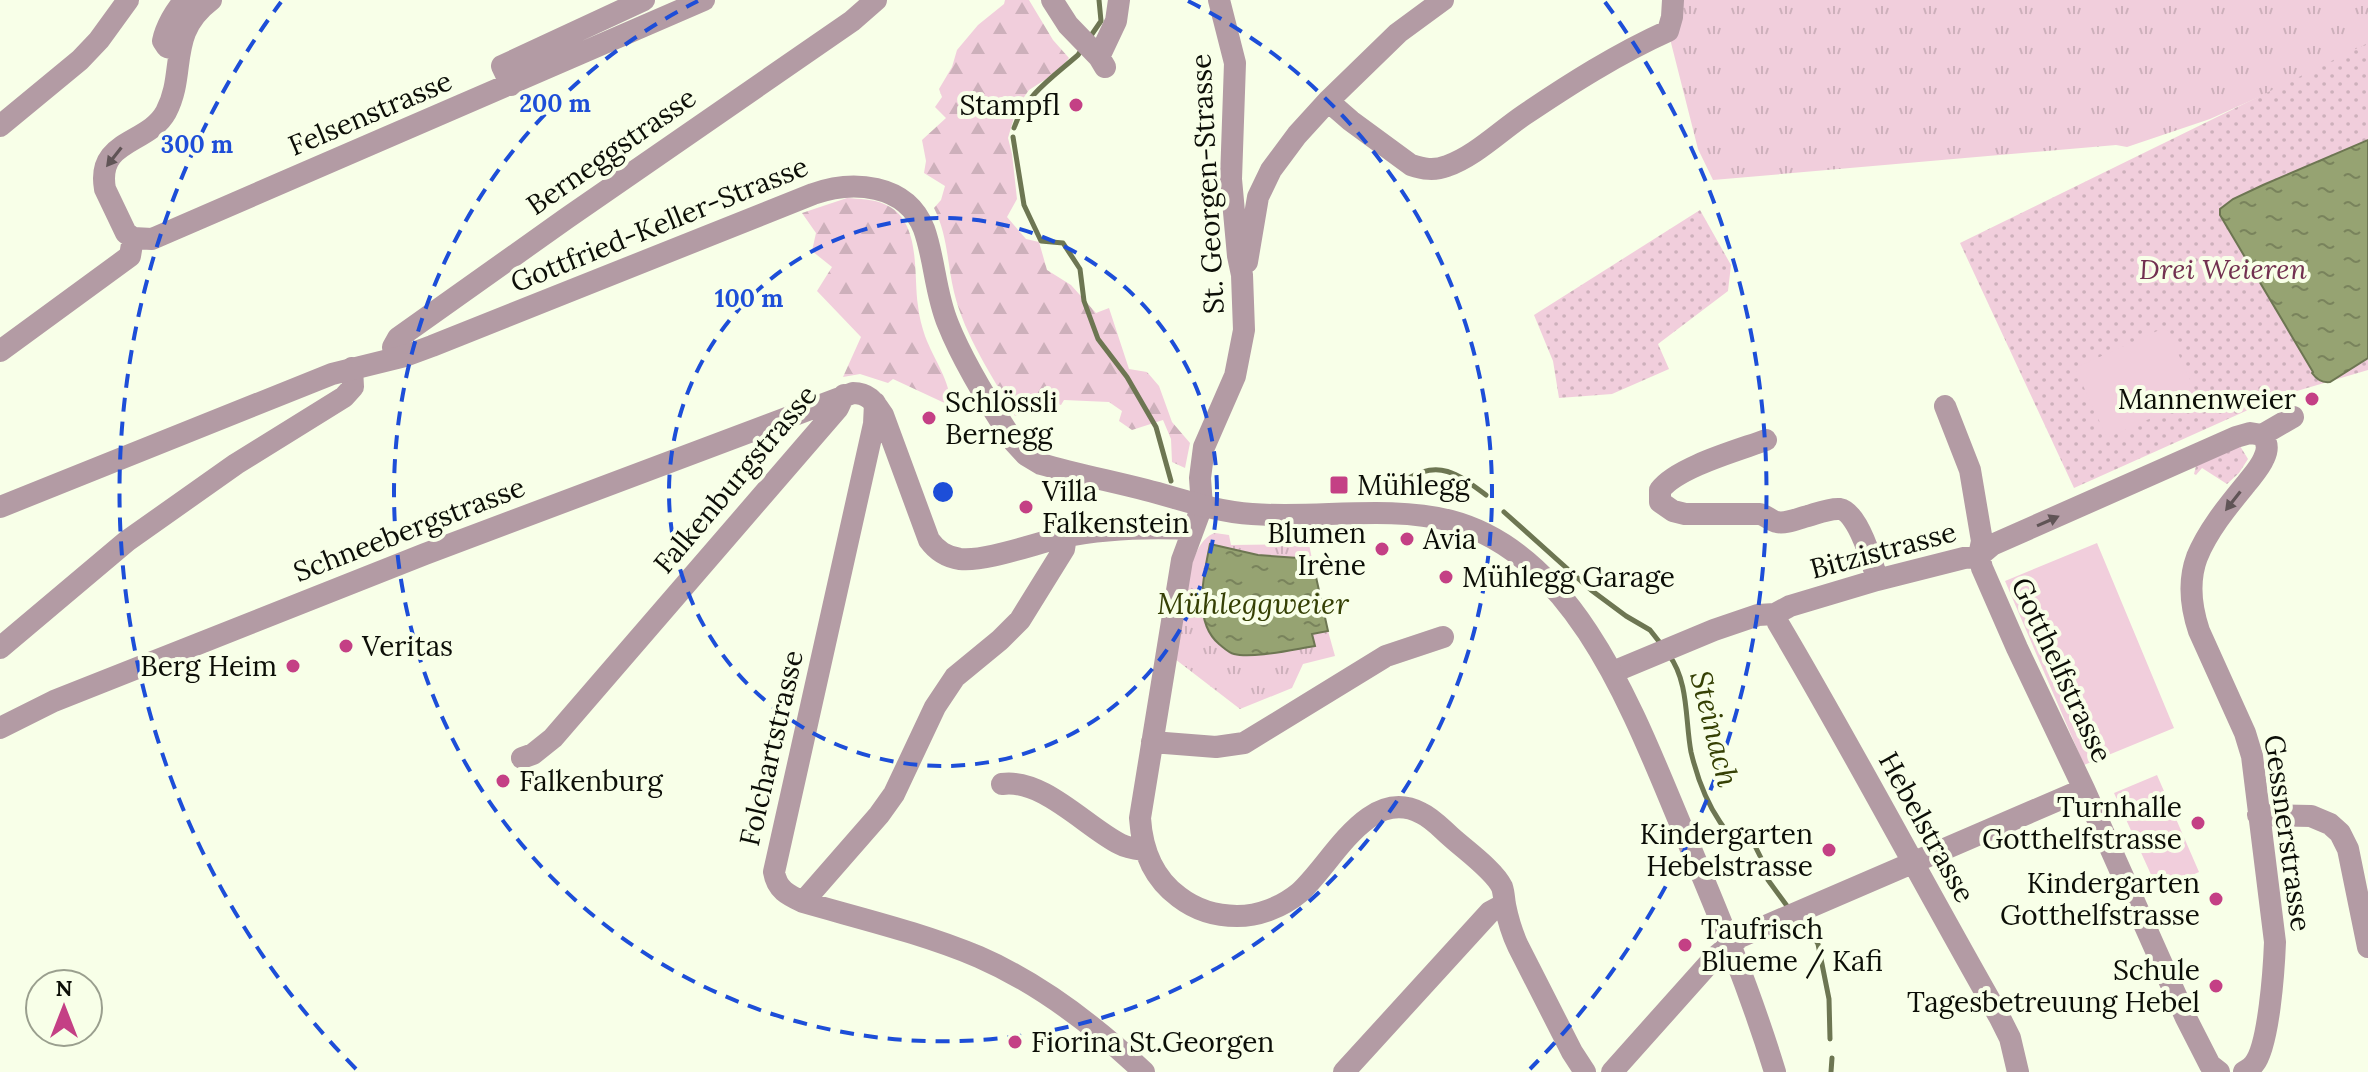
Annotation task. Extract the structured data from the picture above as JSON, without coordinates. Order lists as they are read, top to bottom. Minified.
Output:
{"streets":{"street":["Felsenstrasse","Berneggstrasse","St. Georgen-Strasse","Gottfried-Keller-Strasse","Falkenburgstrasse","Schneebergstrasse","Bitzistrasse","Gotthelfstrasse","Folchartstrasse","Hebelstrasse","Gessnerstrasse"]},"crossings":[["Berneggstrasse","Gottfried-Keller-Strasse"],["St. Georgen-Strasse","Gottfried-Keller-Strasse"],["Falkenburgstrasse","Schneebergstrasse"],["Falkenburgstrasse","Folchartstrasse"],["Bitzistrasse","Gotthelfstrasse"],["Bitzistrasse","Hebelstrasse"],["Bitzistrasse","Gessnerstrasse"]],"one_way":["Bitzistrasse","Gessnerstrasse"],"water":["Mühleggweier","Steinach"],"parks":["Drei Weieren"],"places":{"other":["Stampfl","Mannenweier","Schlössli Bernegg","Villa Falkenstein","Avia","Blumen Irène","Mühlegg Garage","Veritas","Berg Heim","Falkenburg","Turnhalle Gotthelfstrasse","Kindergarten Hebelstrasse","Kindergarten Gotthelfstrasse","Taufrisch Blueme / Kafi","Schule Tagesbetreuung Hebel","Fiorina St.Georgen"],"transit":["Mühlegg"]},"north":"top","rings":["200 m","300 m","100 m"]}
